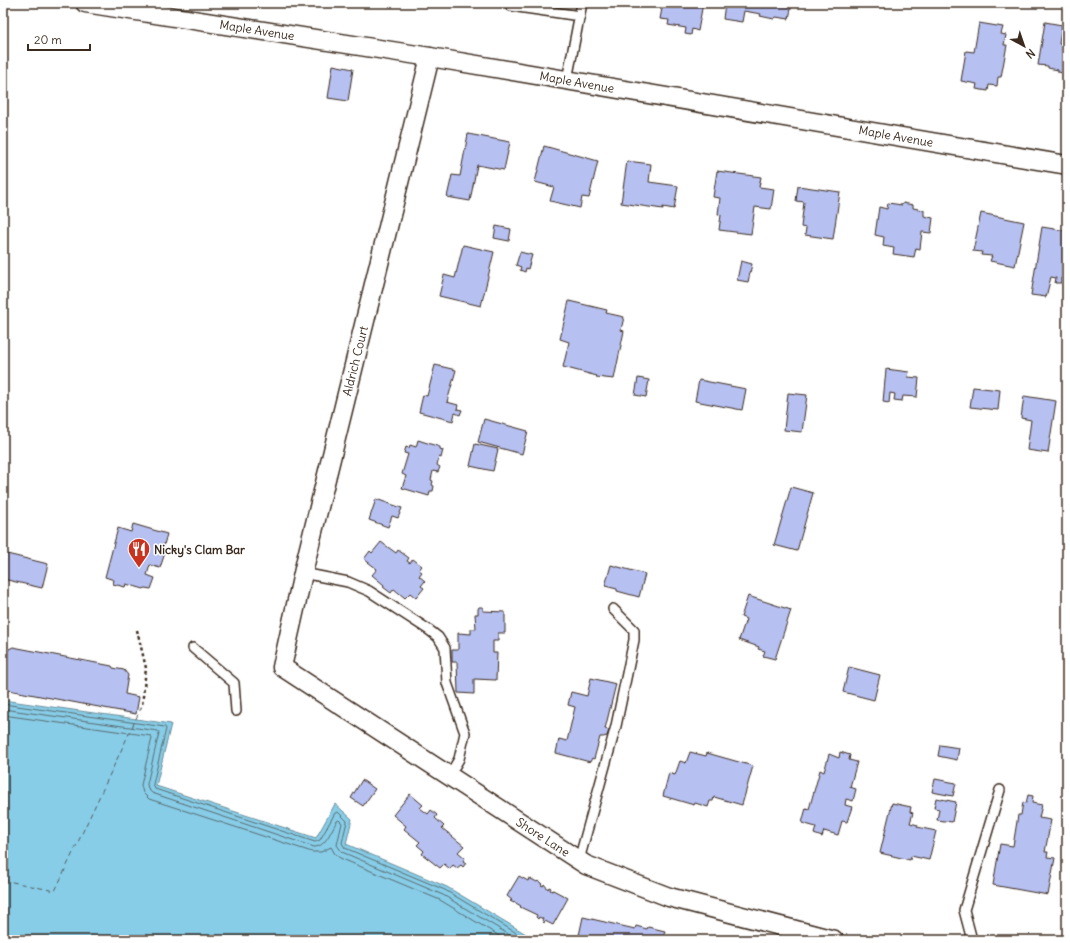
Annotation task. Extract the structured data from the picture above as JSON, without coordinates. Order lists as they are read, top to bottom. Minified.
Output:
{"streets":{"street":["Maple Avenue","Aldrich Court","Shore Lane"]},"crossings":[["Maple Avenue","Aldrich Court"],["Aldrich Court","Shore Lane"]],"places":{"restaurant":["Nicky's Clam Bar"]},"scale_bar":"20 m","north":"bottom right"}
